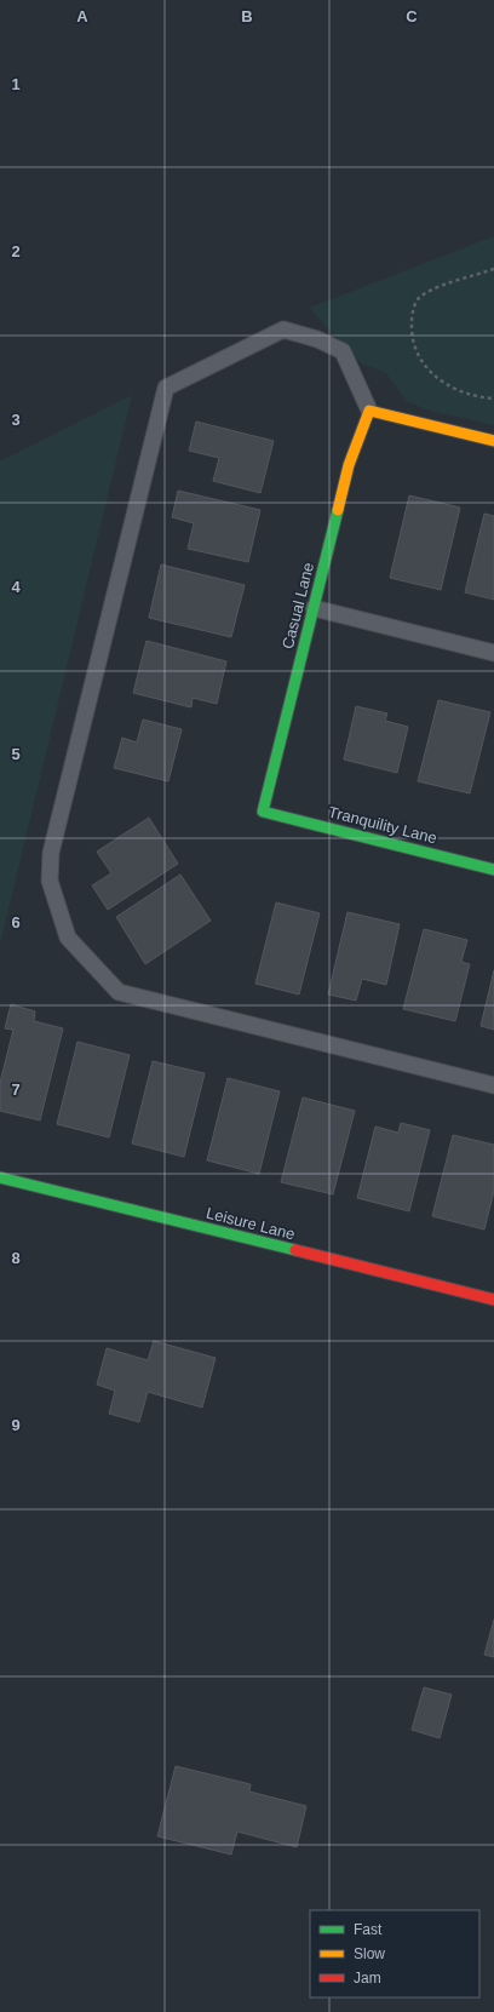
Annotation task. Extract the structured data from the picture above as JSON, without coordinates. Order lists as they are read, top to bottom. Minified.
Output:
{"streets":{"street":["Casual Lane","Tranquility Lane","Leisure Lane"]},"crossings":[["Casual Lane","Tranquility Lane"]],"legend":["Fast","Slow","Jam"],"grid":{"columns":["A","B","C"],"rows":["1","2","3","4","5","6","7","8","9"]}}
